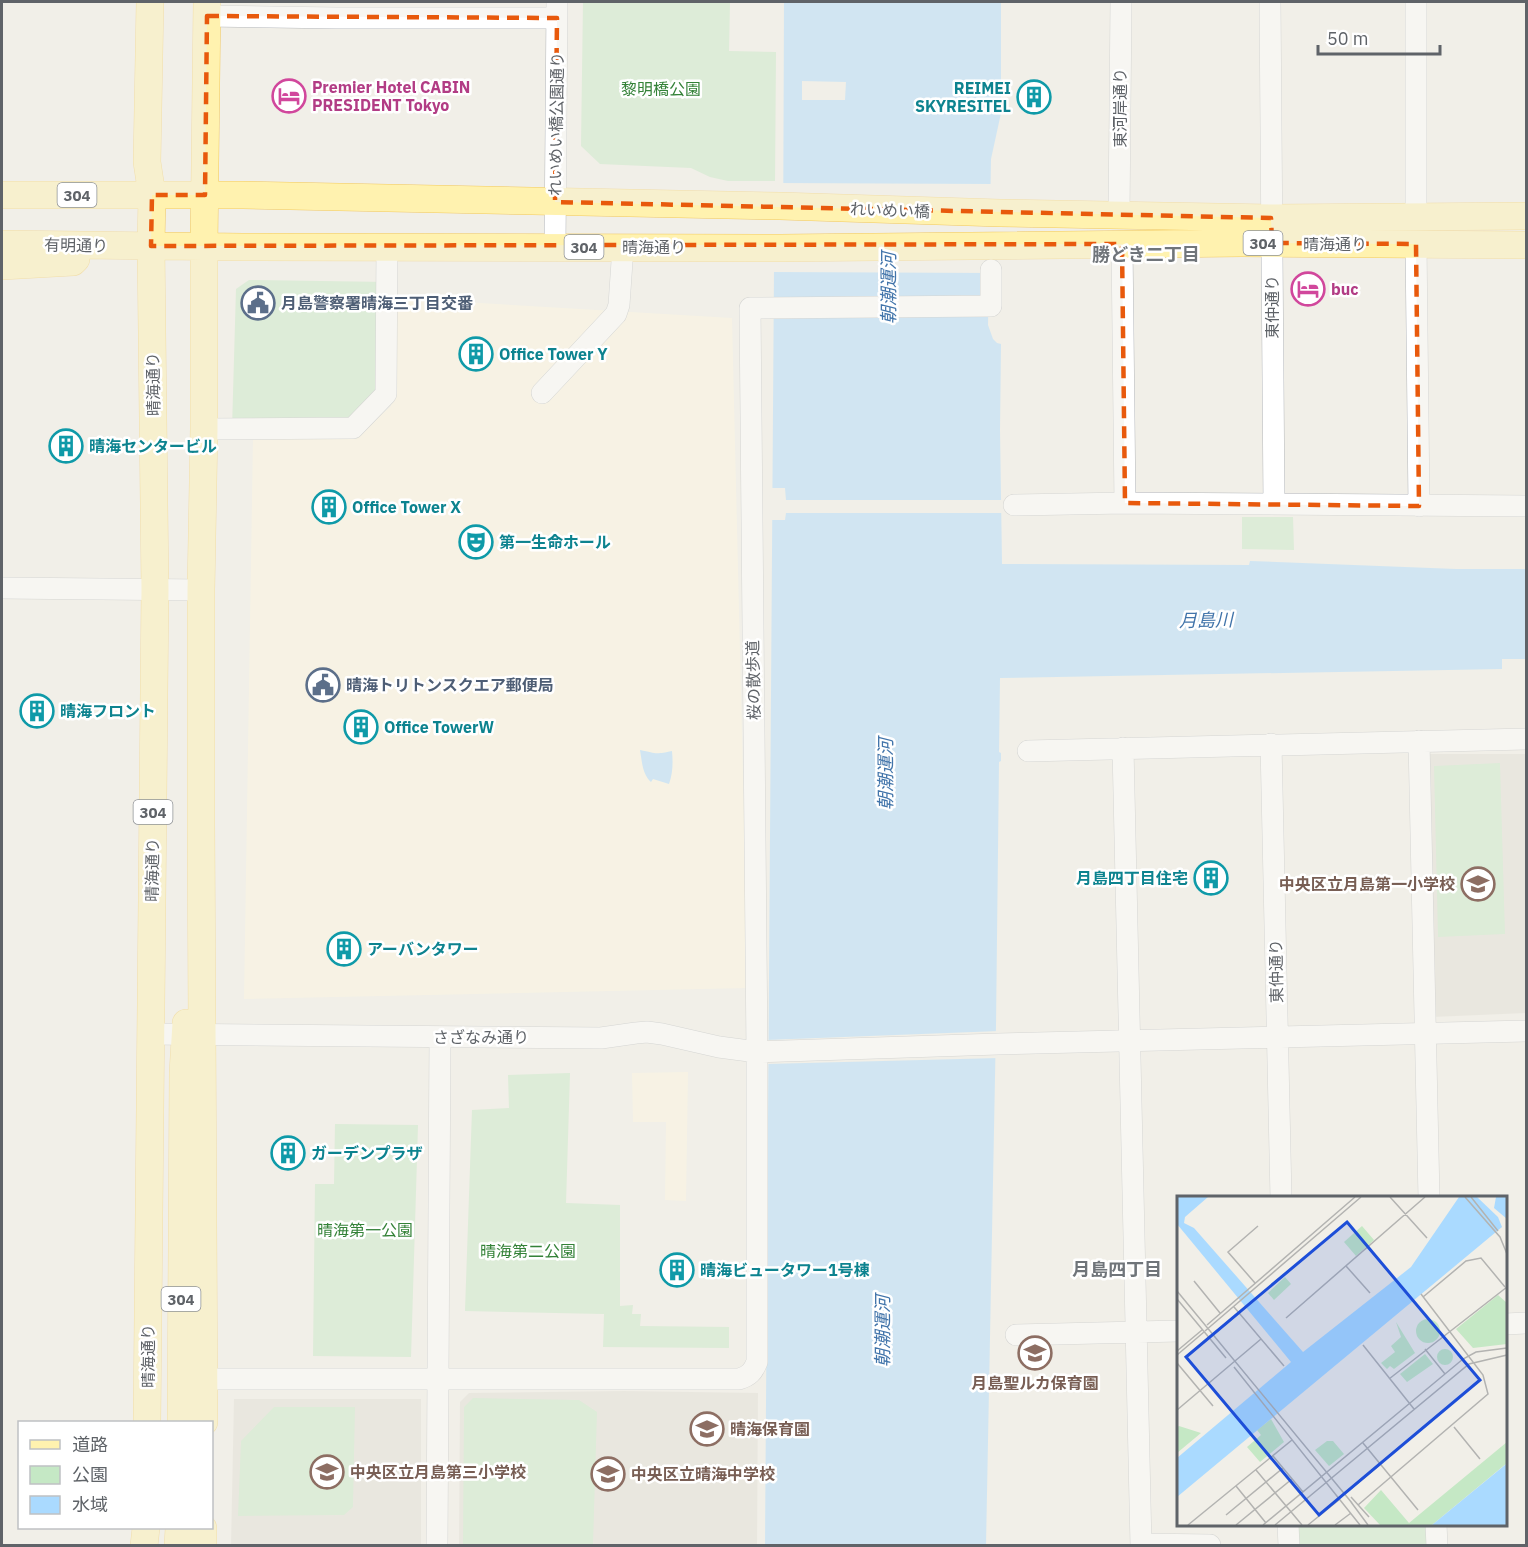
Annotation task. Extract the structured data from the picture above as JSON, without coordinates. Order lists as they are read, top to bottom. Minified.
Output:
{"streets":{"main road":["304","れいめい橋","晴海通り","有明通り"],"street":["東河岸通り","れいめい橋公園通り","東仲通り","桜の散歩道","さざなみ通り"]},"crossings":[["東河岸通り","晴海通り"],["れいめい橋公園通り","304"],["れいめい橋公園通り","れいめい橋"],["れいめい橋公園通り","晴海通り"],["304","れいめい橋"],["304","晴海通り"],["れいめい橋","晴海通り"],["晴海通り","有明通り"],["晴海通り","東仲通り"],["晴海通り","桜の散歩道"],["晴海通り","さざなみ通り"],["東仲通り","さざなみ通り"],["桜の散歩道","さざなみ通り"]],"districts":["勝どき二丁目","月島四丁目"],"water":["朝潮運河","月島川"],"parks":["黎明橋公園","晴海第一公園","晴海第二公園"],"places":{"hotel":["Premier Hotel CABIN PRESIDENT Tokyo","buc"],"building":["REIMEI SKYRESITEL","Office Tower Y","晴海センタービル","Office Tower X","晴海フロント","Office TowerW","月島四丁目住宅","アーバンタワー","ガーデンプラザ","晴海ビュータワー1号棟"],"public building":["月島警察署晴海三丁目交番","晴海トリトンスクエア郵便局"],"theatre":["第一生命ホール"],"school or university":["中央区立月島第一小学校","月島聖ルカ保育園","晴海保育園","中央区立月島第三小学校","中央区立晴海中学校"]},"legend":["道路","公園","水域"],"scale_bar":"50 m"}
